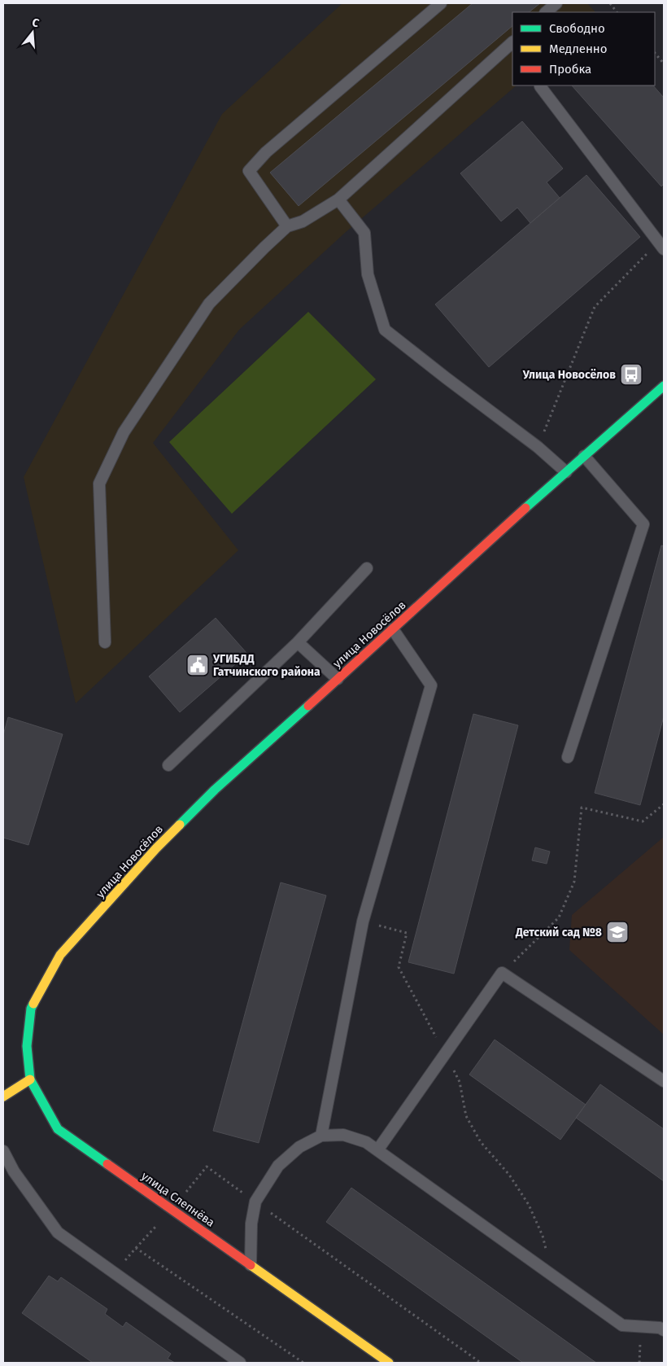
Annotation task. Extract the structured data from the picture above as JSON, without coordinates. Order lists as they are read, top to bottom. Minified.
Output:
{"streets":{"street":["улица Новосёлов","улица Слепнёва"]},"crossings":[["улица Новосёлов","улица Слепнёва"]],"places":{"bus stop":["Улица Новосёлов"],"public building":["УГИБДД Гатчинского района"],"school or university":["Детский сад №8"]},"legend":["Свободно","Медленно","Пробка"],"north":"top"}
